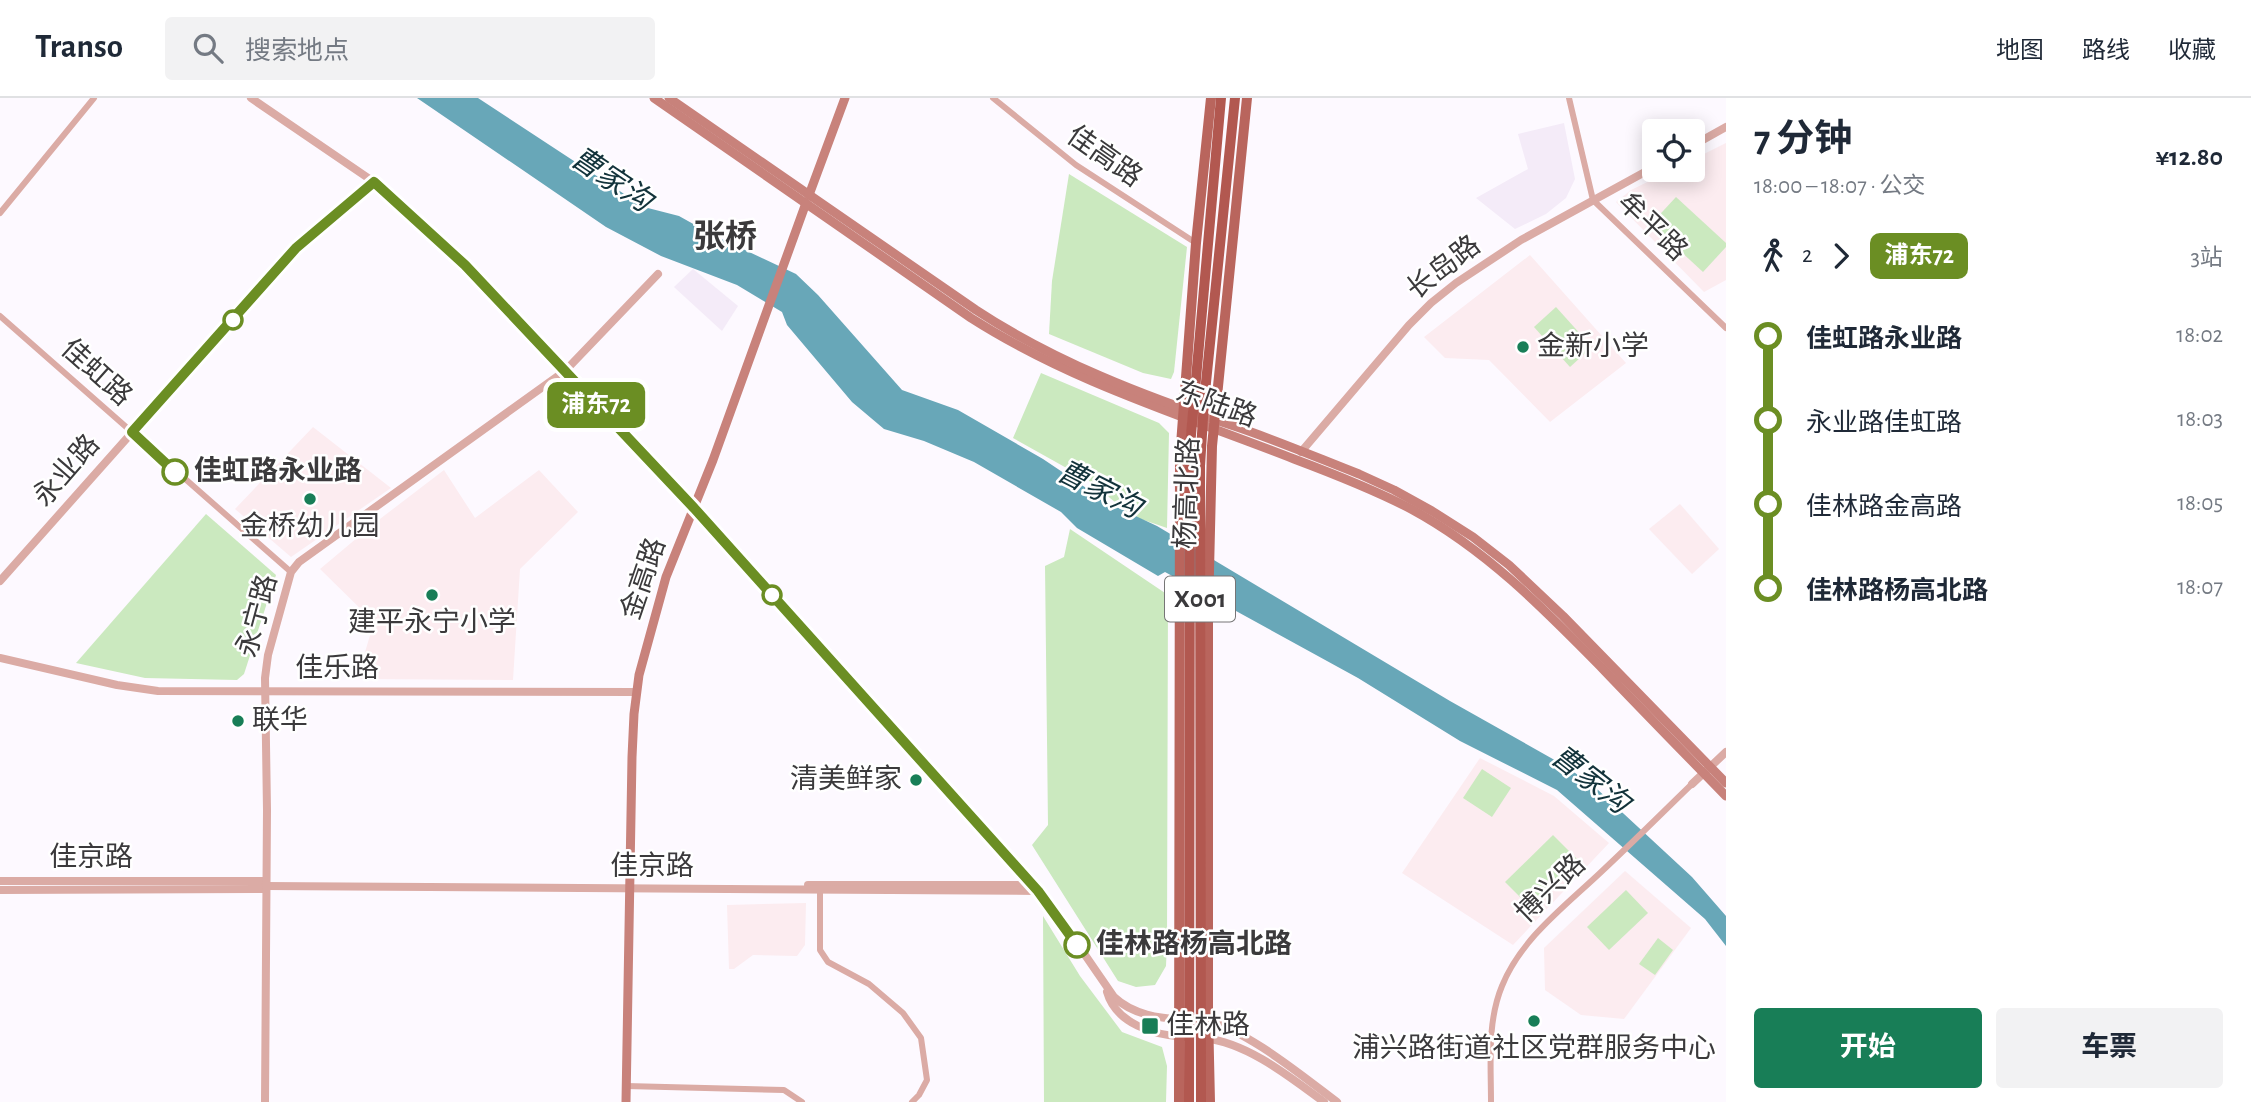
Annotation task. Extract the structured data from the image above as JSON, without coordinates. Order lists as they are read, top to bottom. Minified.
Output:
{"streets":{"highway":["杨高北路","X001"],"main road":["东陆路","金高路"],"street":["佳高路","牟平路","长岛路","佳虹路","永业路","永宁路","佳乐路","佳京路","博兴路"]},"crossings":[["佳高路","杨高北路"],["牟平路","长岛路"],["长岛路","东陆路"],["佳虹路","永业路"],["佳虹路","永宁路"],["东陆路","杨高北路"],["东陆路","金高路"],["东陆路","博兴路"],["金高路","佳乐路"],["金高路","佳京路"],["永宁路","佳乐路"],["永宁路","佳京路"]],"districts":["张桥"],"water":["曹家沟"],"places":{"other":["金新小学","佳虹路永业路","金桥幼儿园","建平永宁小学","联华","清美鲜家","佳林路杨高北路","浦兴路街道社区党群服务中心"],"transit":["佳林路"]},"lines":["bus line 浦东72"],"page":{"header":"Transo","search":"搜索地点","nav":["地图","路线","收藏"],"on_map":"浦东72","heading":["7 分钟","18:00 – 18:07 · 公交","¥12.80"],"legs":["2","浦东72","3站"],"list":[{"name":"佳虹路永业路","value":"18:02"},{"name":"永业路佳虹路","value":"18:03"},{"name":"佳林路金高路","value":"18:05"},{"name":"佳林路杨高北路","value":"18:07"}],"buttons":["开始","车票"]}}
